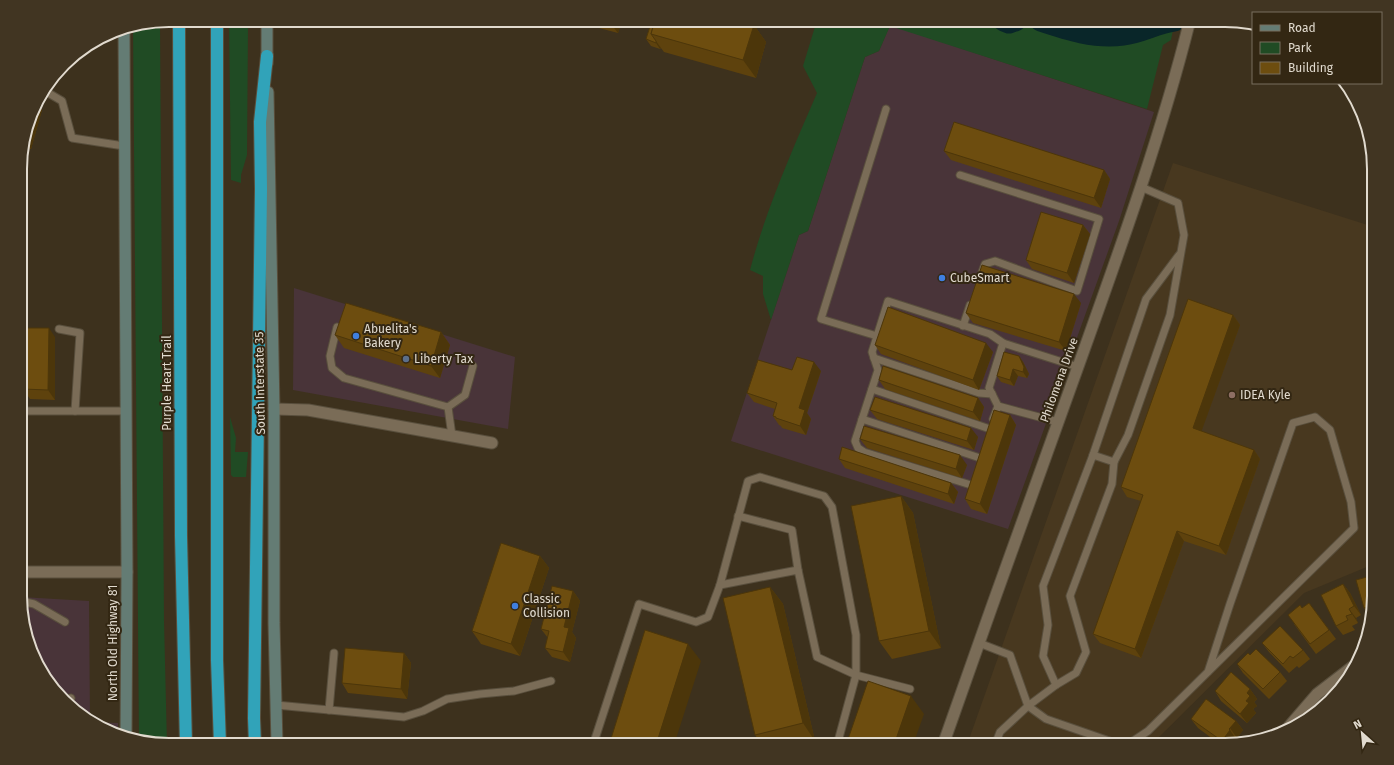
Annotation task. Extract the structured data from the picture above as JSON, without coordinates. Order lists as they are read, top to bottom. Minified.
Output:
{"streets":{"highway":["Purple Heart Trail"],"main road":["South Interstate 35","North Old Highway 81"],"street":["Philomena Drive"]},"places":["CubeSmart","Abuelita's Bakery","Liberty Tax","IDEA Kyle","Classic Collision"],"legend":["Road","Park","Building"],"north":"top left"}
